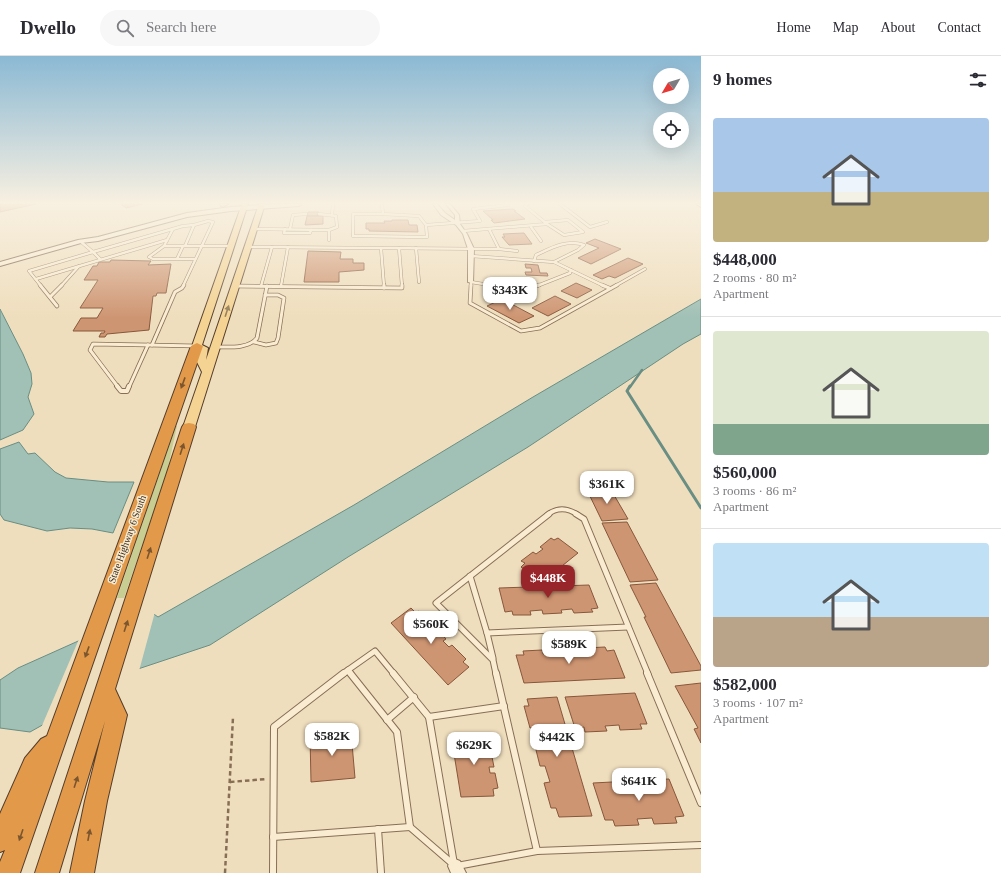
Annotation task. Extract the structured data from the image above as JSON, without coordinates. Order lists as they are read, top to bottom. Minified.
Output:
{"streets":{"highway":["State Highway 6 South"]},"one_way":["State Highway 6 South"],"north":"bottom left","page":{"header":"Dwello","search":"Search here","nav":["Home","Map","About","Contact"],"heading":"9 homes","list":[{"name":"$448,000","note":"2 rooms · 80 m² · Apartment"},{"name":"$560,000","note":"3 rooms · 86 m² · Apartment"},{"name":"$582,000","note":"3 rooms · 107 m² · Apartment"}],"price":["$343K","$361K","$448K","$560K","$589K","$582K","$442K","$629K","$641K"]}}
